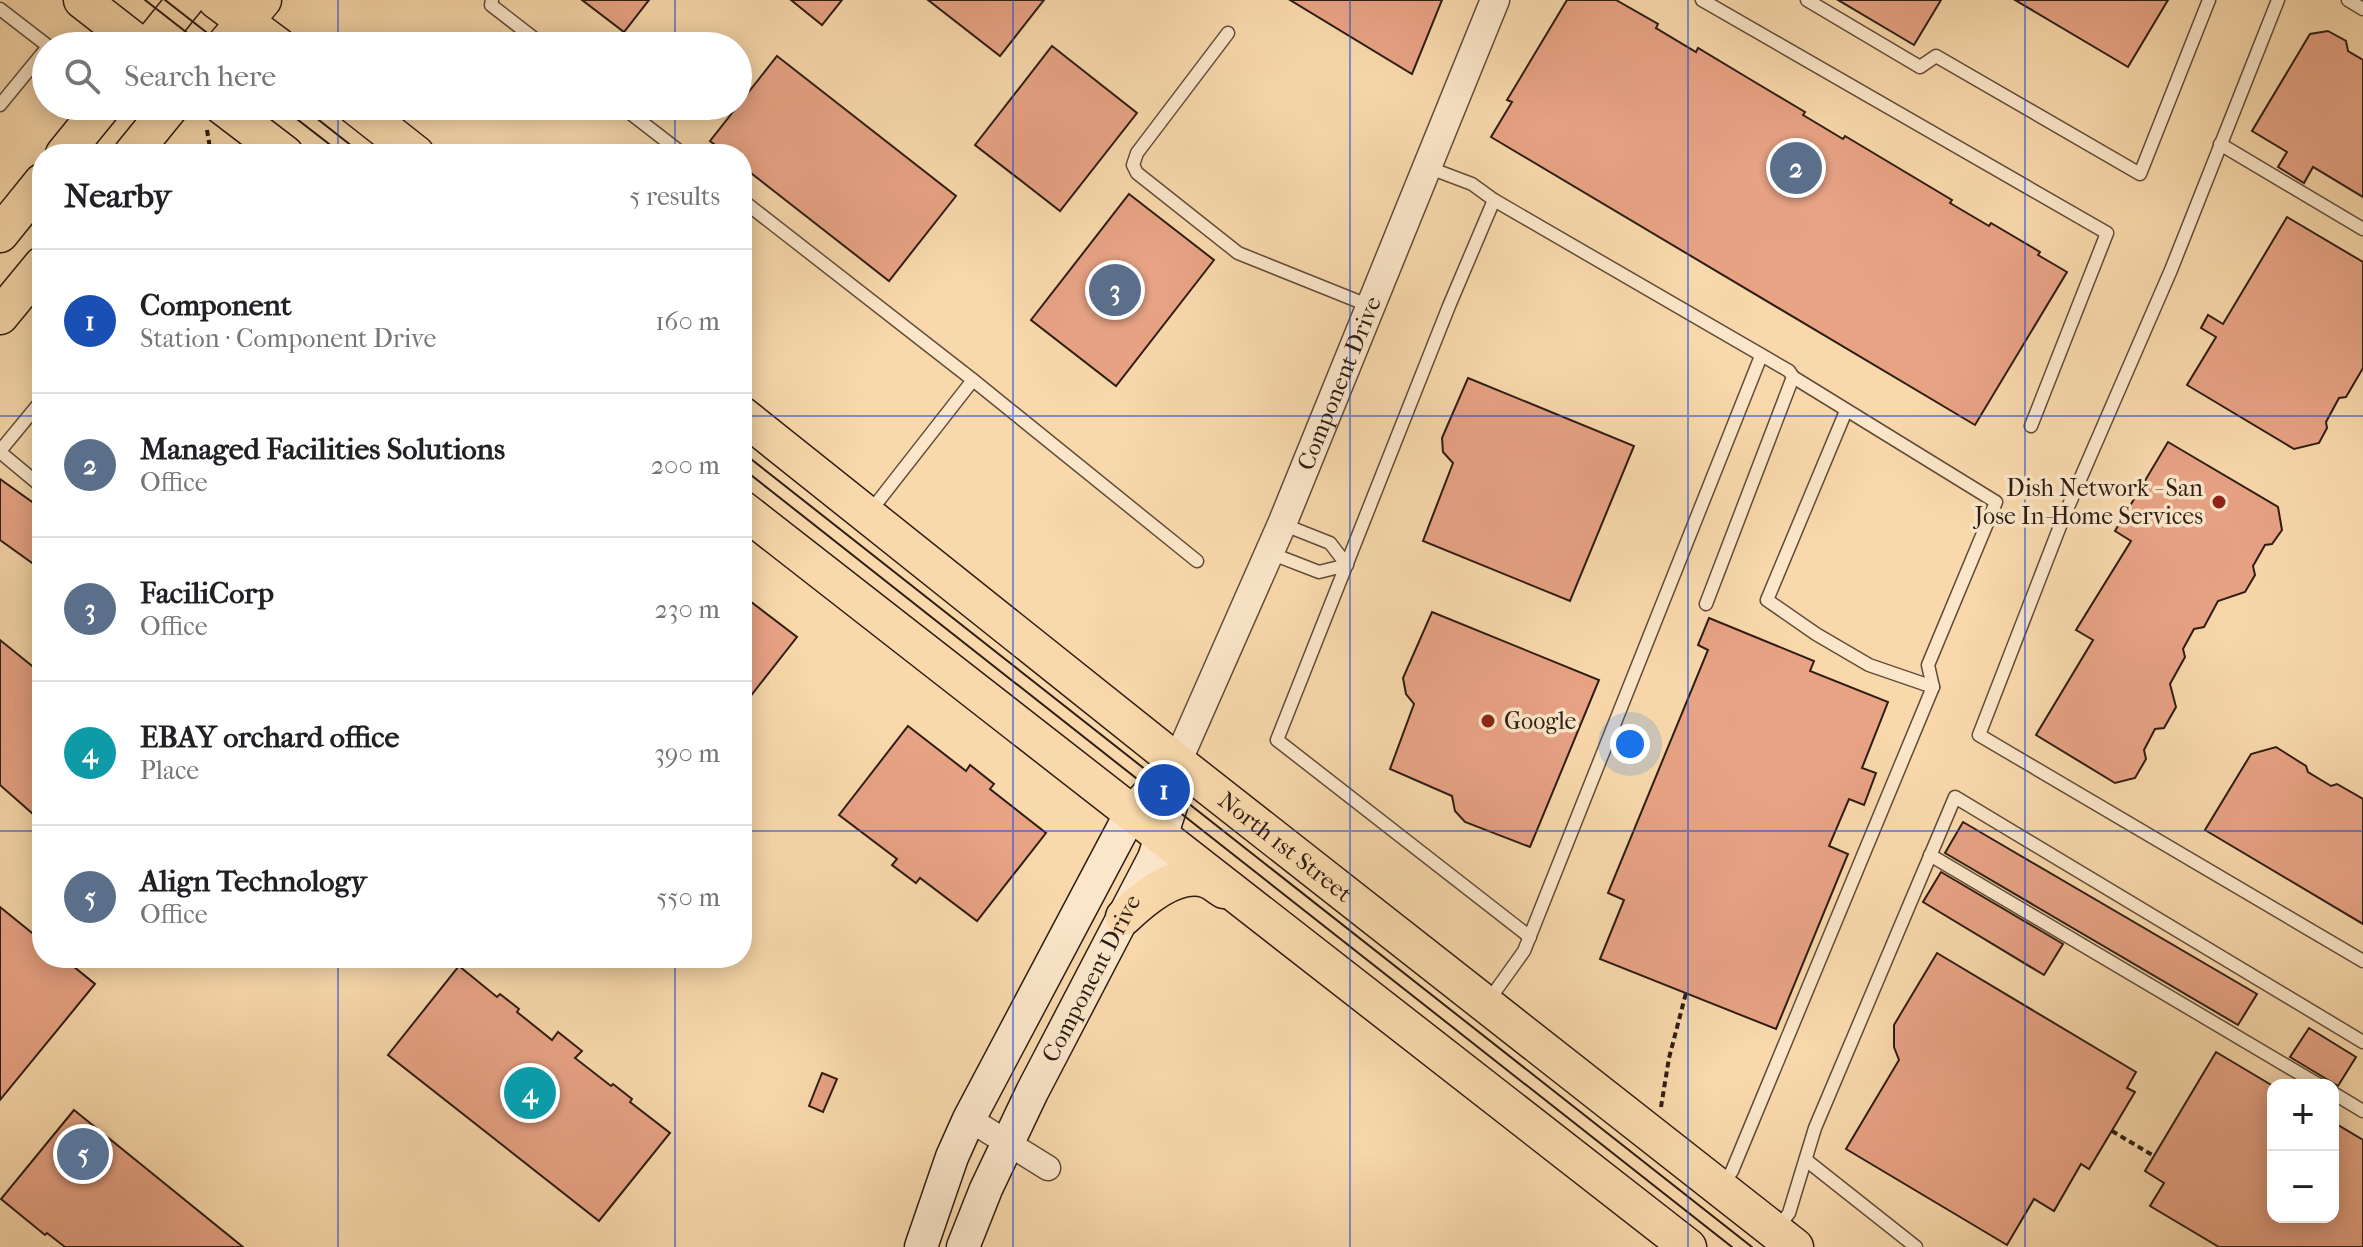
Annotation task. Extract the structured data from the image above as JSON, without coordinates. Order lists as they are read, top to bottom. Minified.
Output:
{"streets":{"main road":["Component Drive","North 1st Street"]},"crossings":[["Component Drive","North 1st Street"]],"places":["Dish Network - San Jose In-Home Services","Google"],"page":{"search":"Search here","pins":["2","3","1","4","5"],"heading":["Nearby","5 results"],"list":[{"mark":"1","name":"Component","note":"Station · Component Drive","value":"160 m"},{"mark":"2","name":"Managed Facilities Solutions","note":"Office","value":"200 m"},{"mark":"3","name":"FaciliCorp","note":"Office","value":"230 m"},{"mark":"4","name":"EBAY orchard office","note":"Place","value":"390 m"},{"mark":"5","name":"Align Technology","note":"Office","value":"550 m"}],"map_buttons":["+","−"]}}
